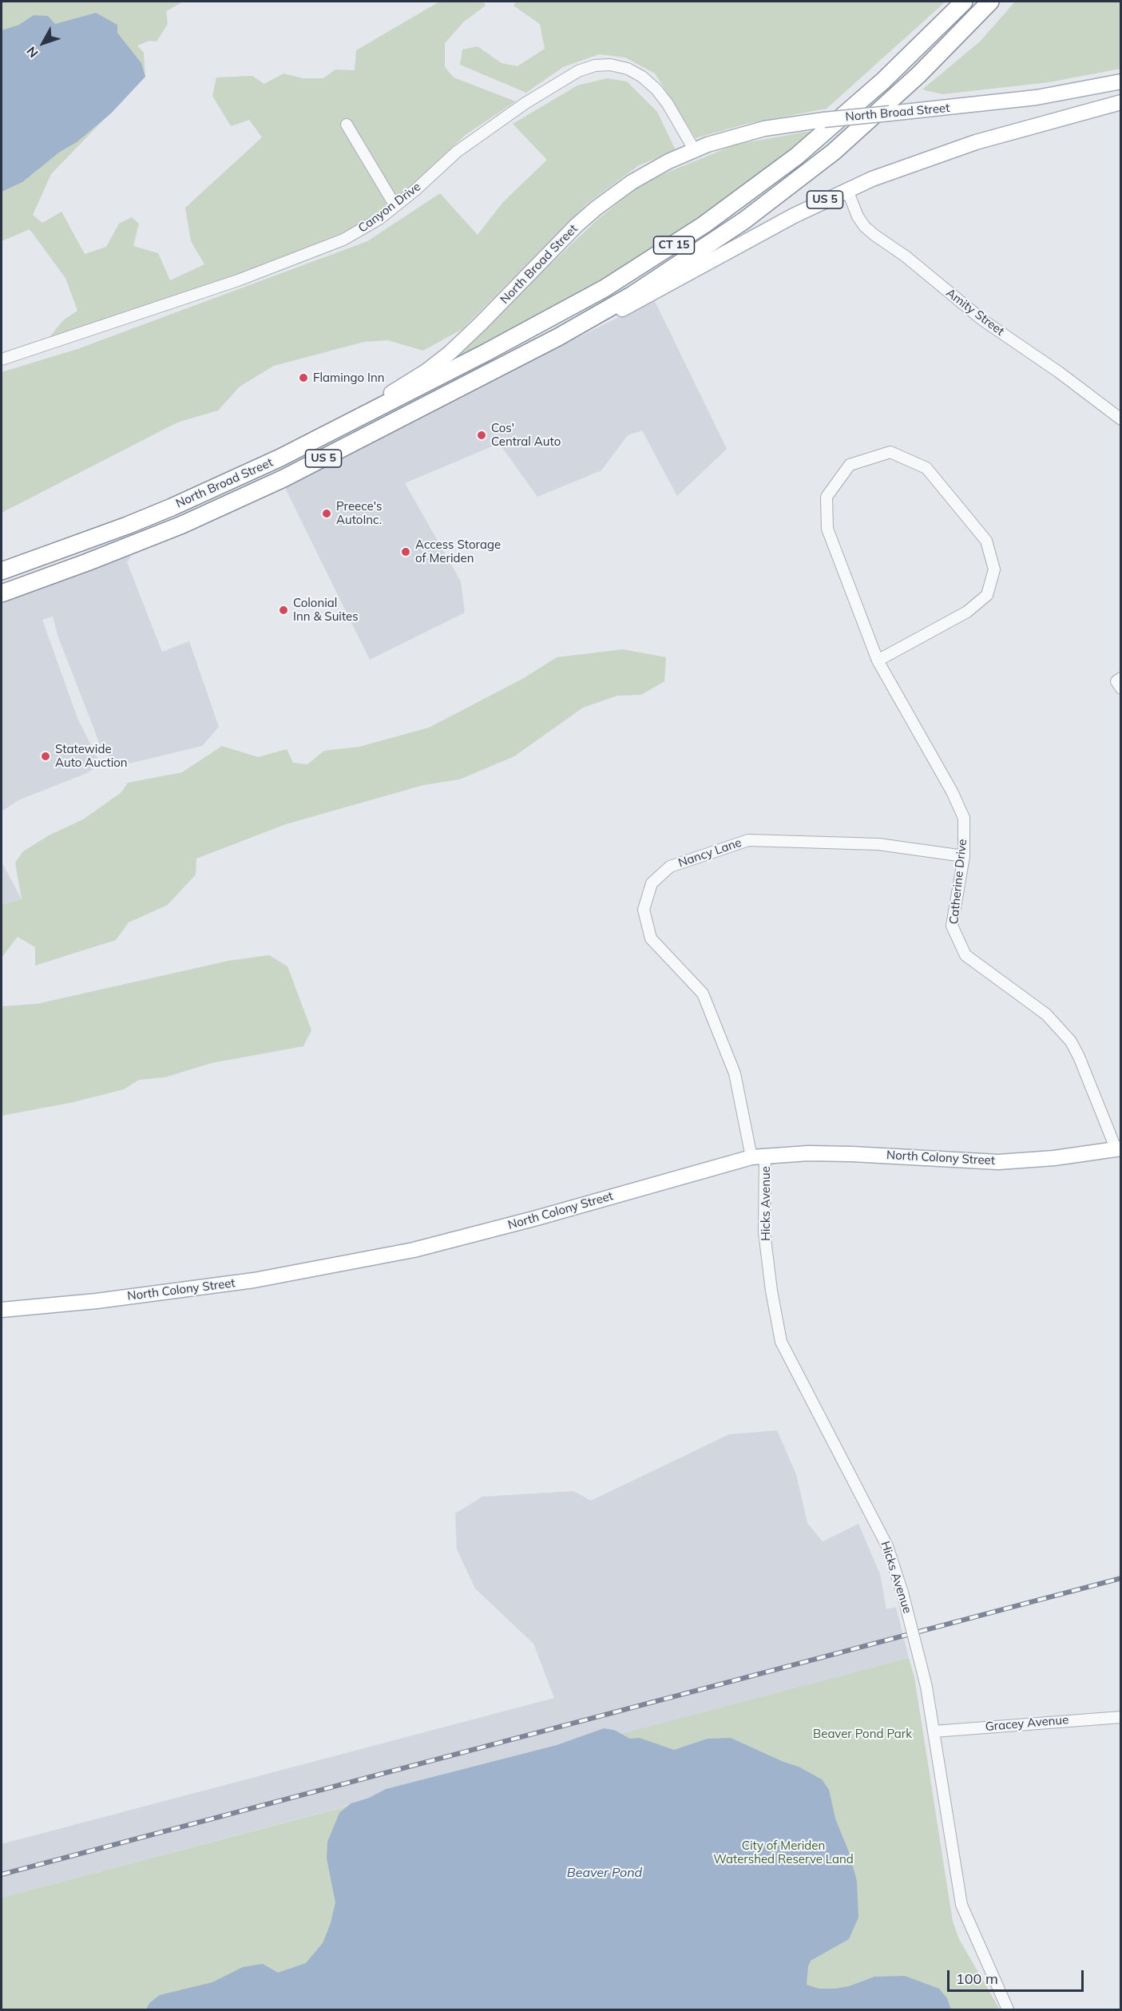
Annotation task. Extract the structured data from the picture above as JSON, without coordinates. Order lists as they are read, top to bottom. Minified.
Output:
{"streets":{"highway":["North Broad Street","US 5","CT 15"],"main road":["North Colony Street"],"street":["Canyon Drive","Amity Street","Nancy Lane","Catherine Drive","Hicks Avenue","Gracey Avenue"]},"crossings":[["North Broad Street","Canyon Drive"],["North Broad Street","CT 15"],["North Broad Street","Amity Street"],["Nancy Lane","Catherine Drive"],["Nancy Lane","North Colony Street"],["Nancy Lane","Hicks Avenue"],["Catherine Drive","North Colony Street"],["North Colony Street","Hicks Avenue"],["Hicks Avenue","Gracey Avenue"]],"water":["Beaver Pond"],"parks":["Beaver Pond Park","City of Meriden Watershed Reserve Land"],"places":["Flamingo Inn","Cos' Central Auto","Preece's AutoInc.","Access Storage of Meriden","Colonial Inn & Suites","Statewide Auto Auction"],"scale_bar":"100 m","north":"bottom left"}
